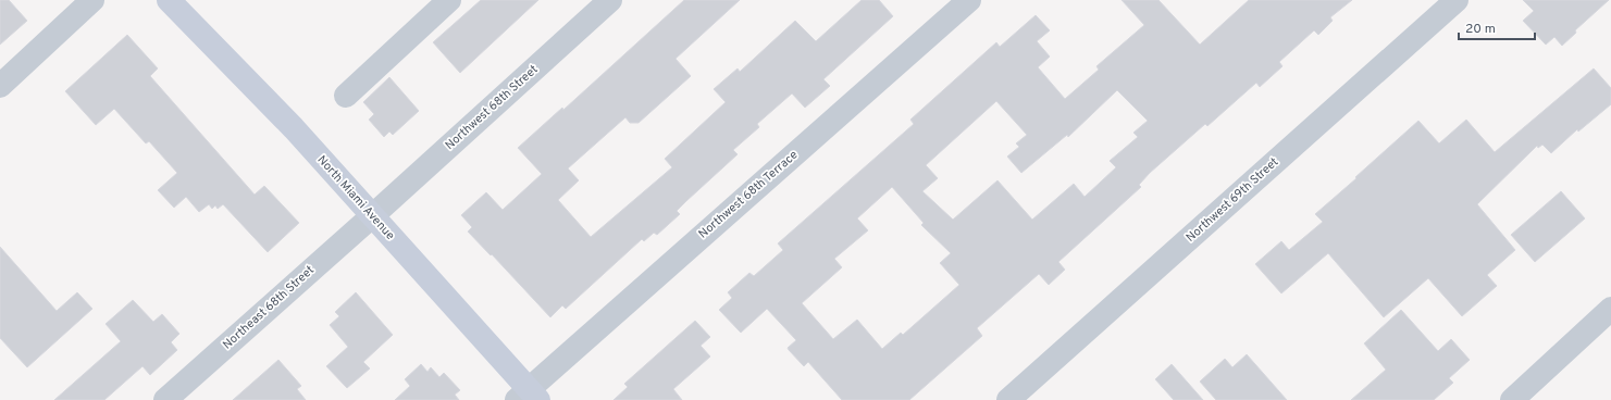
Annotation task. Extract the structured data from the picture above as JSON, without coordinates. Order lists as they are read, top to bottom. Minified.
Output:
{"streets":{"main road":["North Miami Avenue"],"street":["Northwest 68th Street","Northwest 68th Terrace","Northwest 69th Street","Northeast 68th Street"]},"crossings":[["Northwest 68th Street","North Miami Avenue"],["Northwest 68th Street","Northeast 68th Street"],["Northwest 68th Terrace","North Miami Avenue"],["North Miami Avenue","Northeast 68th Street"]],"scale_bar":"20 m"}
